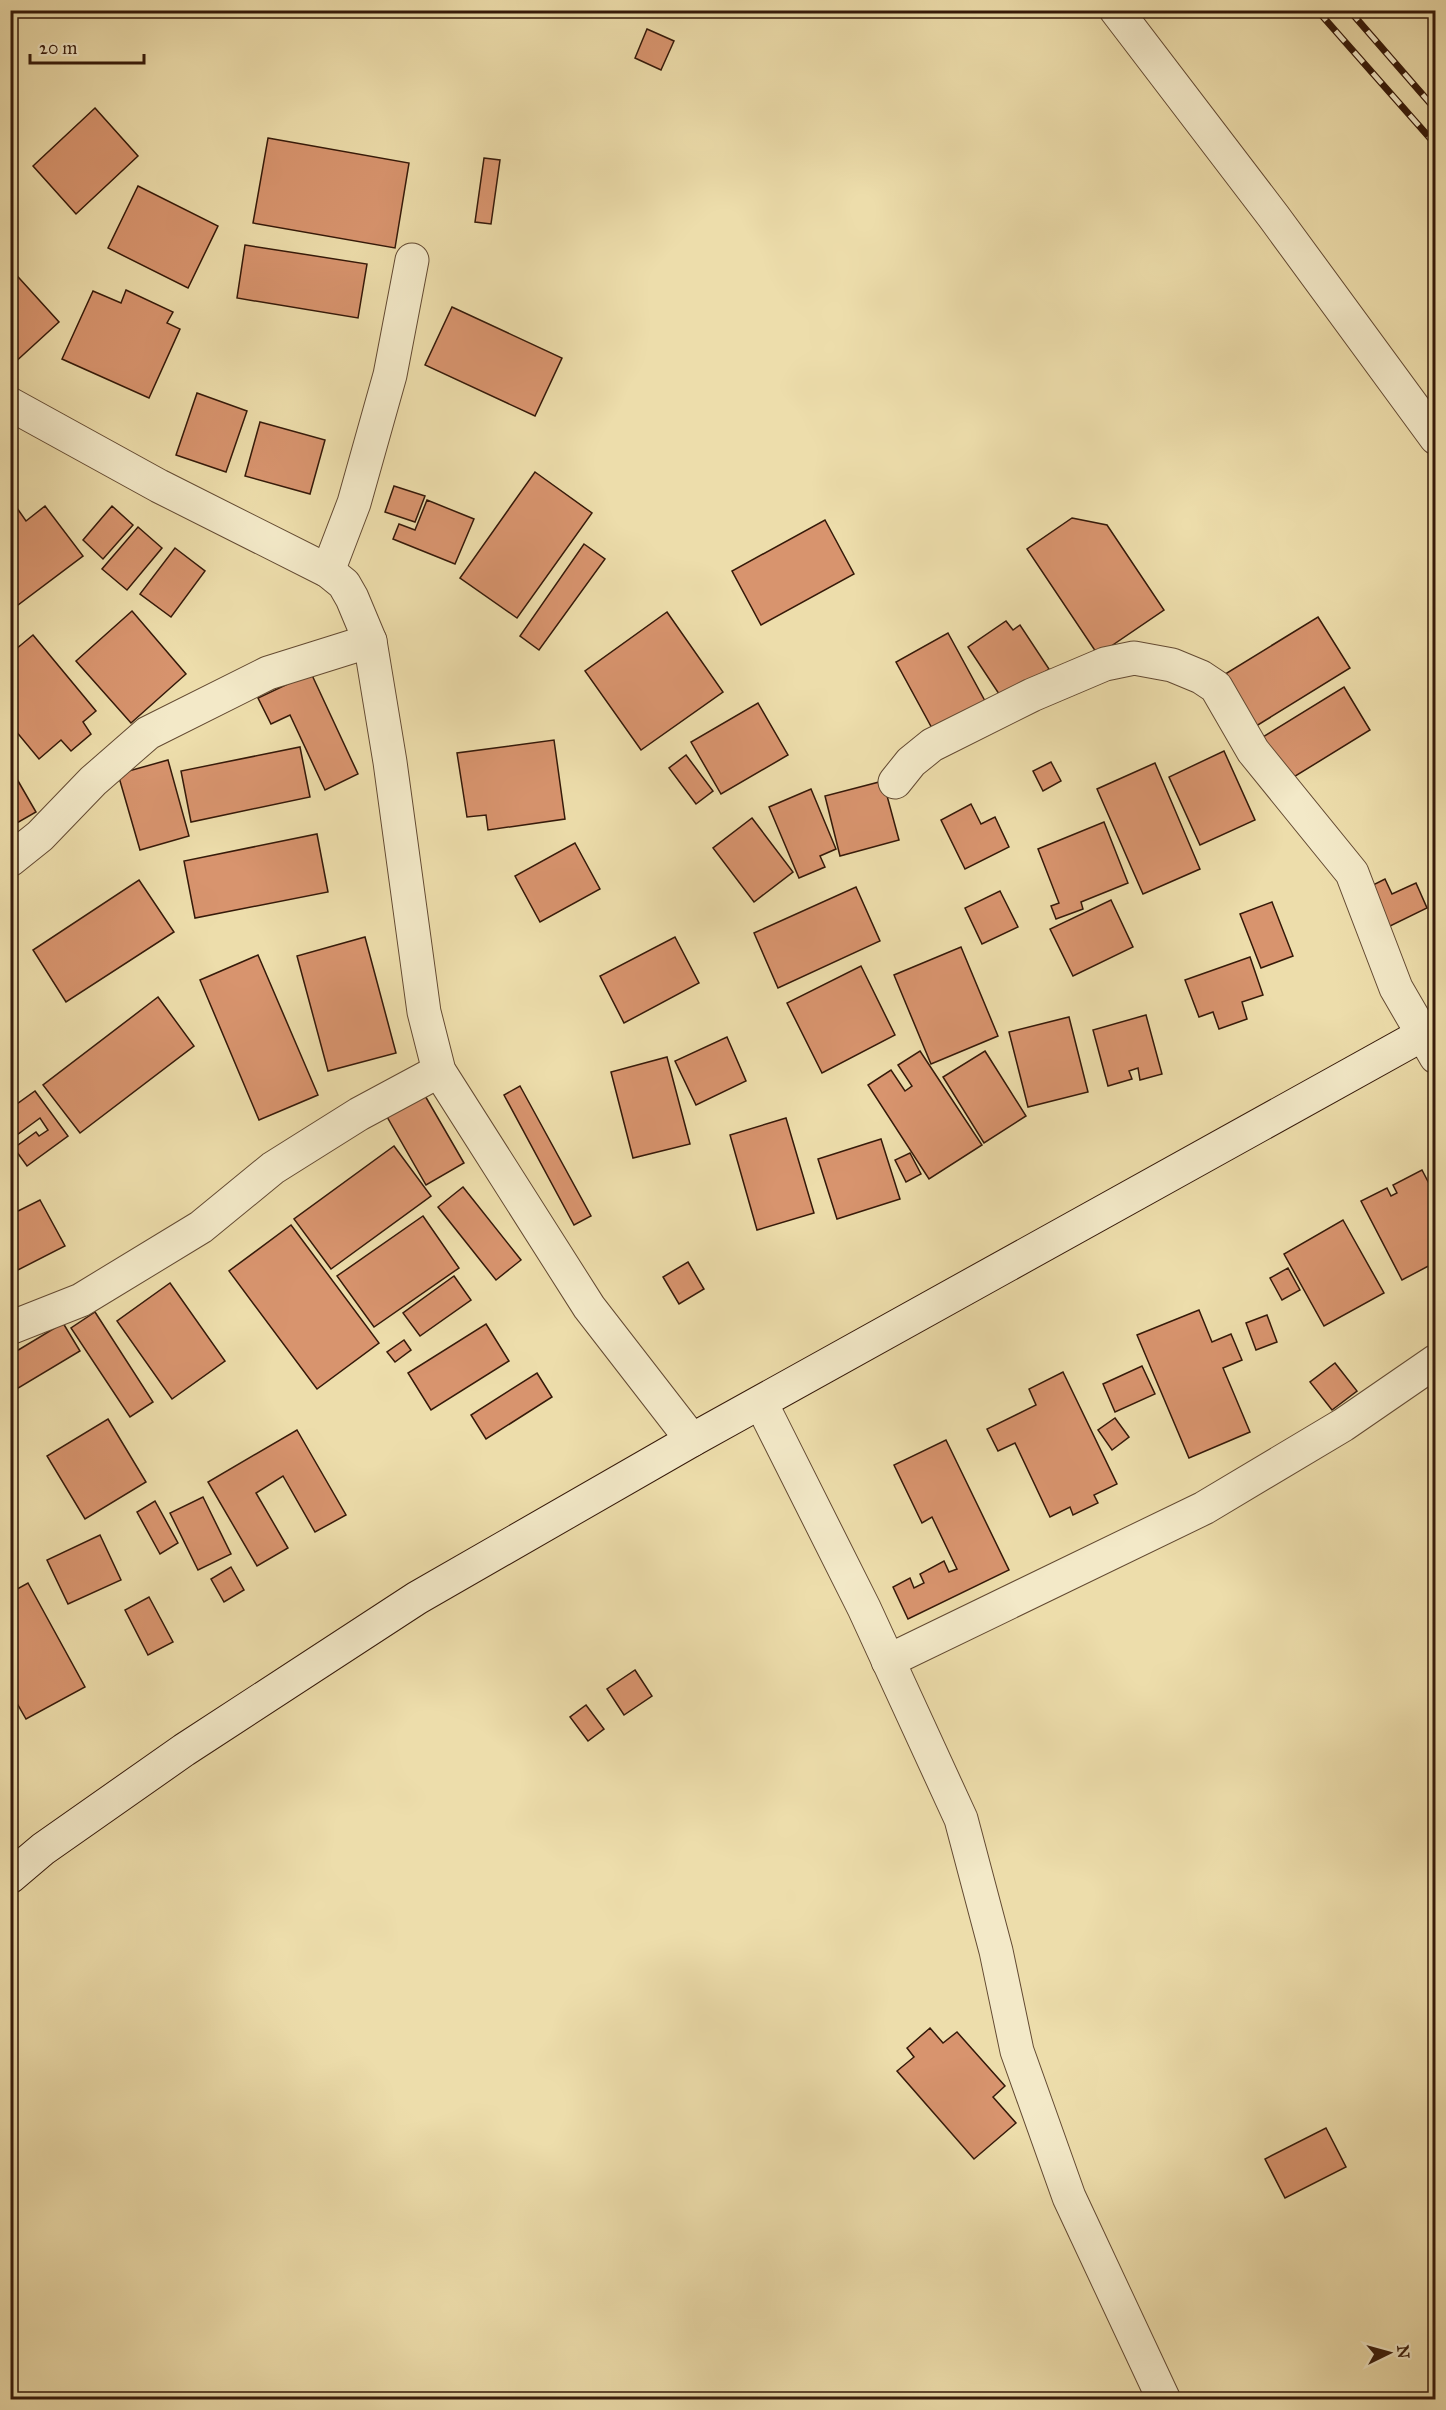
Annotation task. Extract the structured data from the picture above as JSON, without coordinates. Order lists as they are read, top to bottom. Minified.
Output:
{"scale_bar":"20 m","north":"right"}
